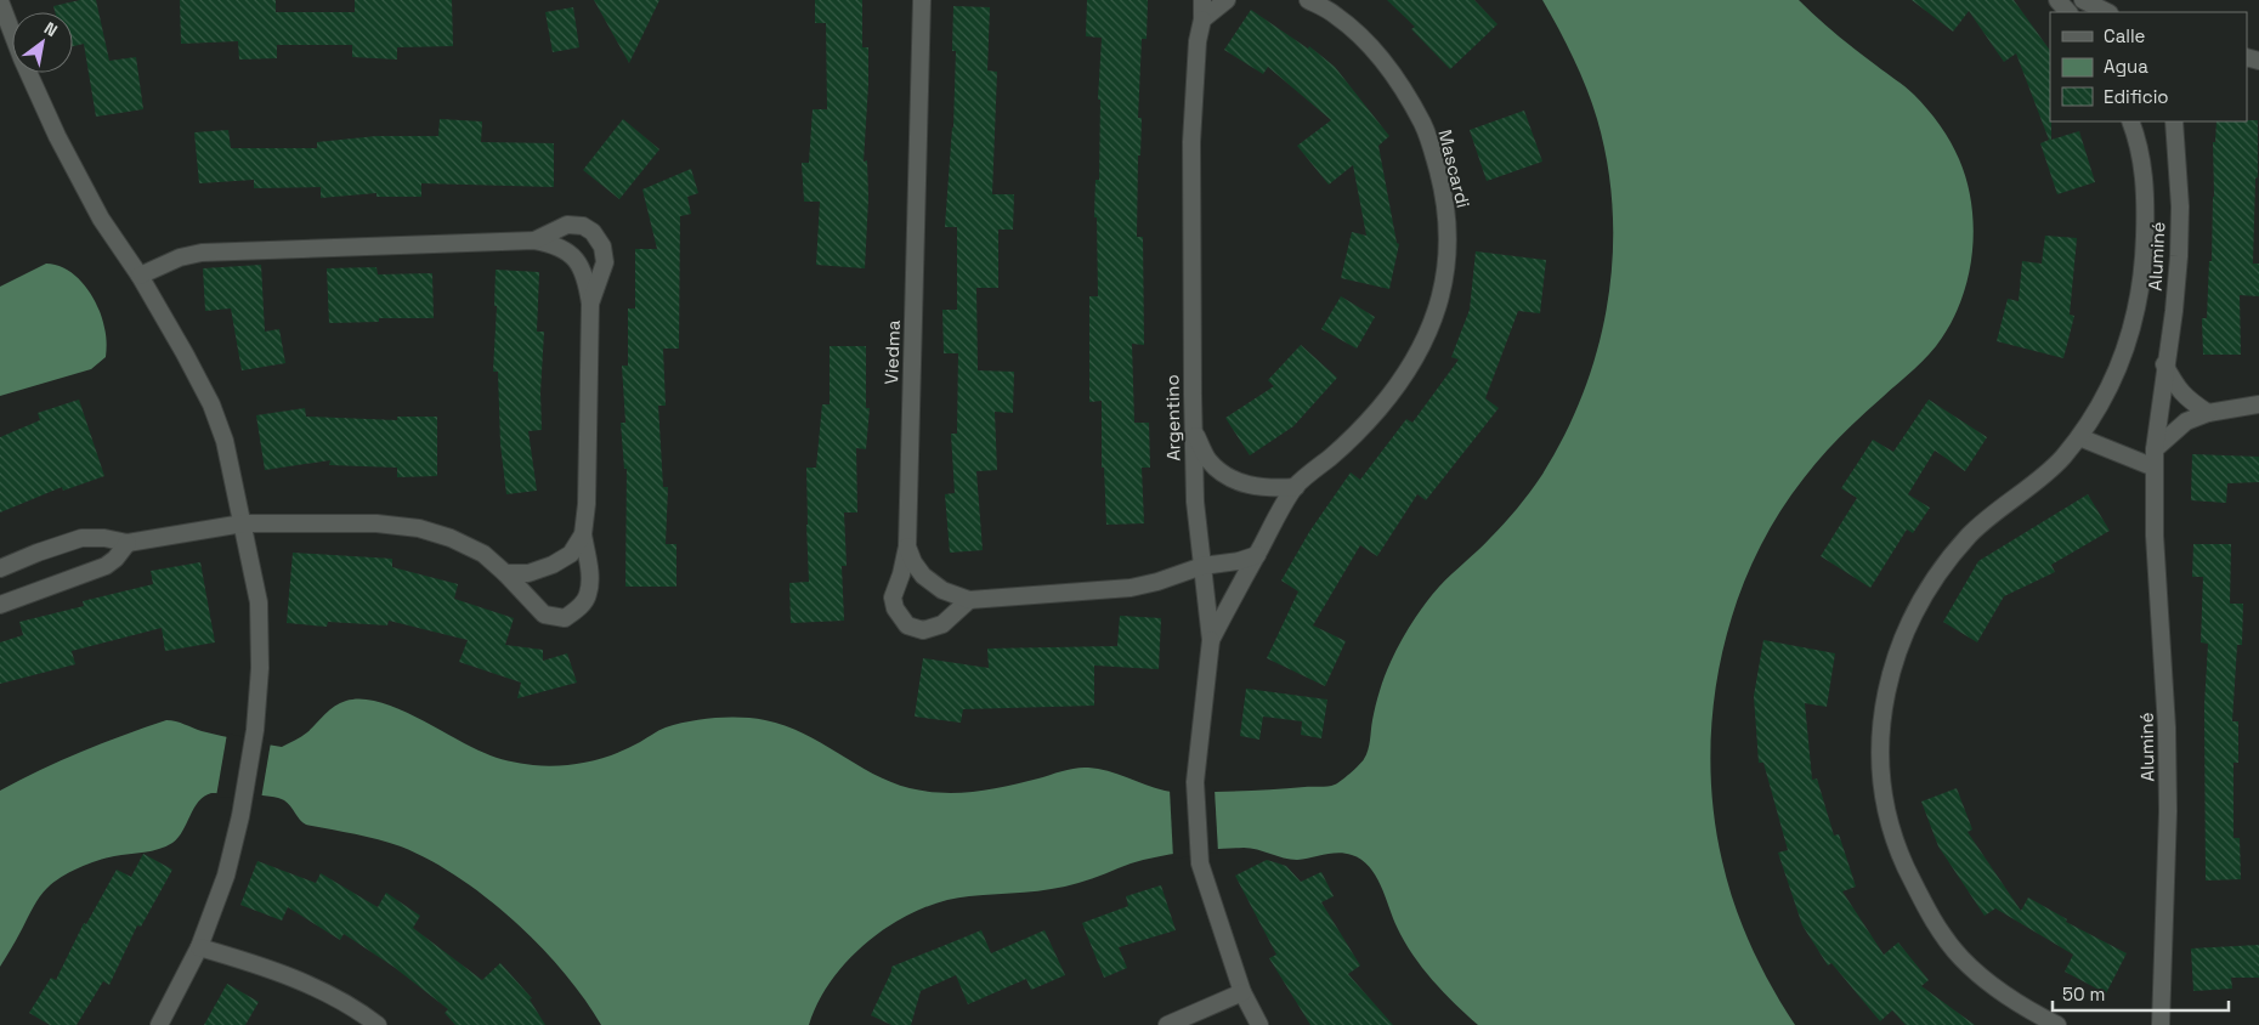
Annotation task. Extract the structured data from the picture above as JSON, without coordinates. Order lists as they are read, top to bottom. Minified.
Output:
{"streets":{"street":["Mascardi","Aluminé","Viedma","Argentino"]},"legend":["Calle","Agua","Edificio"],"scale_bar":"50 m","north":"top right"}
